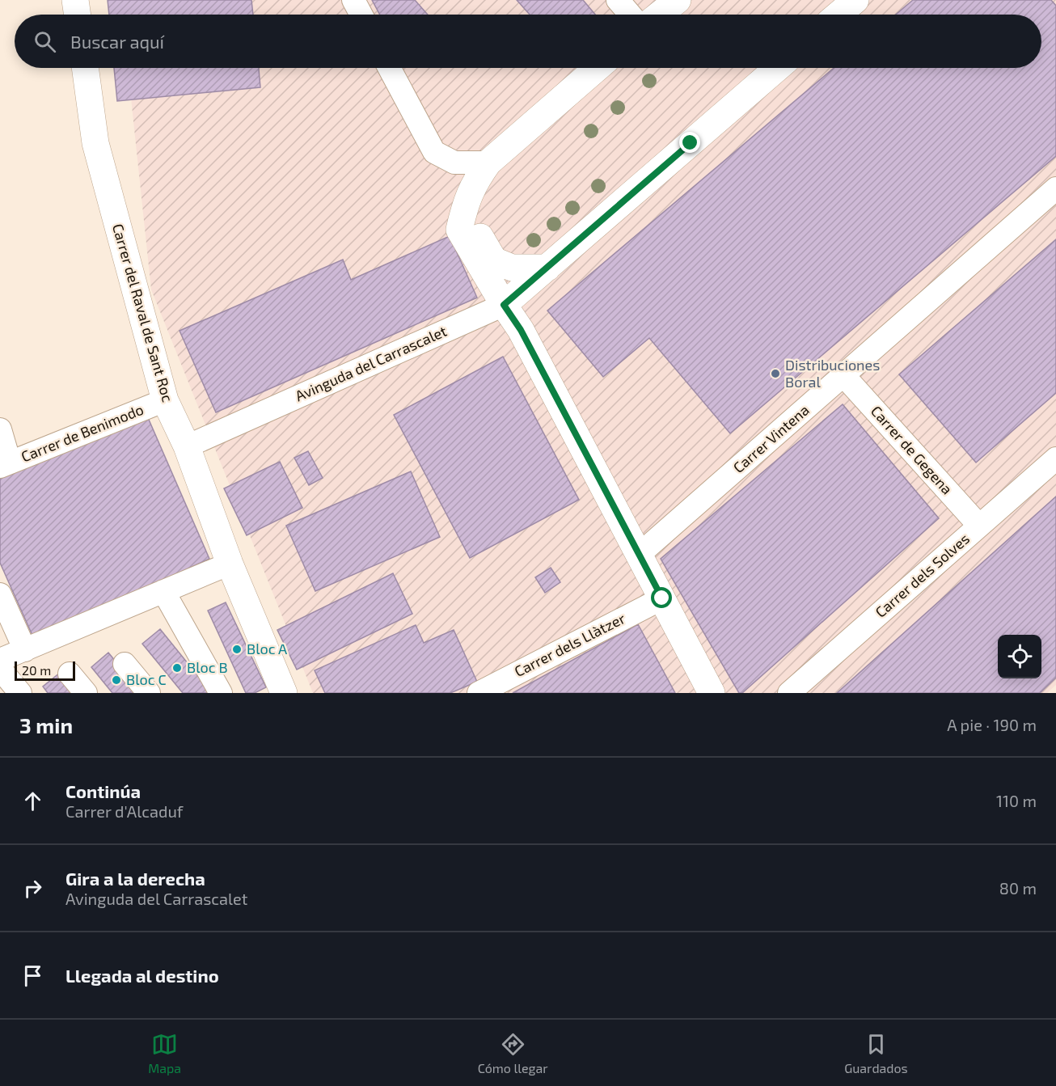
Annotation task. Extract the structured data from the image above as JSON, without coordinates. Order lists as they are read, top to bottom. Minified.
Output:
{"streets":{"street":["Carrer del Raval de Sant Roc","Avinguda del Carrascalet","Carrer de Benimodo","Carrer Vintena","Carrer de Gegena","Carrer dels Solves","Carrer dels Llàtzer"]},"crossings":[["Carrer del Raval de Sant Roc","Avinguda del Carrascalet"],["Carrer del Raval de Sant Roc","Carrer de Benimodo"],["Carrer Vintena","Carrer de Gegena"],["Carrer de Gegena","Carrer dels Solves"]],"places":["Distribuciones Boral","Bloc A","Bloc B","Bloc C"],"scale_bar":"20 m","page":{"search":"Buscar aquí","scale":"20 m","heading":["3 min","A pie · 190 m"],"list":[["Continúa","Carrer d'Alcaduf","110 m"],["Gira a la derecha","Avinguda del Carrascalet","80 m"],"Llegada al destino"],"nav":["Mapa","Cómo llegar","Guardados"]}}
